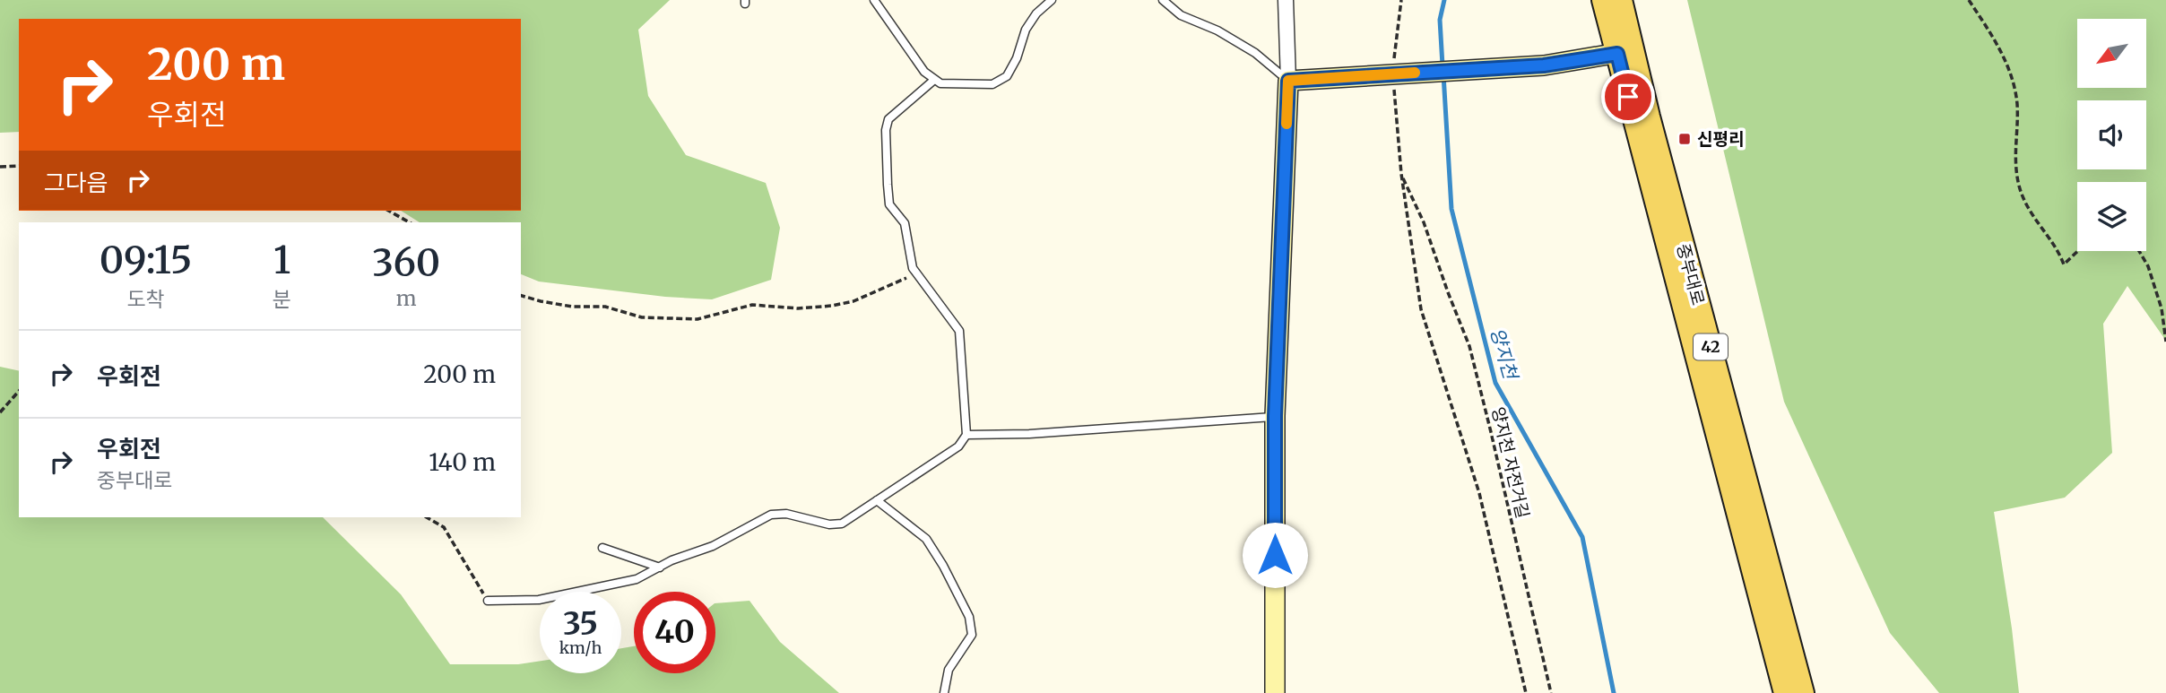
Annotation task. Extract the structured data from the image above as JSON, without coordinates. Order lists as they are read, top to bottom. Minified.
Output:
{"streets":{"main road":["중부대로","42"],"path":["양지천 자전거길"]},"water":["양지천"],"places":{"transit":["신평리"]},"north":"bottom left","page":{"turn":["200 m","우회전"],"then":"그다음","eta":["09:15","도착","1","분","360","m"],"list":[{"name":"우회전","value":"200 m"},{"name":"우회전","note":"중부대로","value":"140 m"}],"speed":"35 km/h","limit":"40"}}
